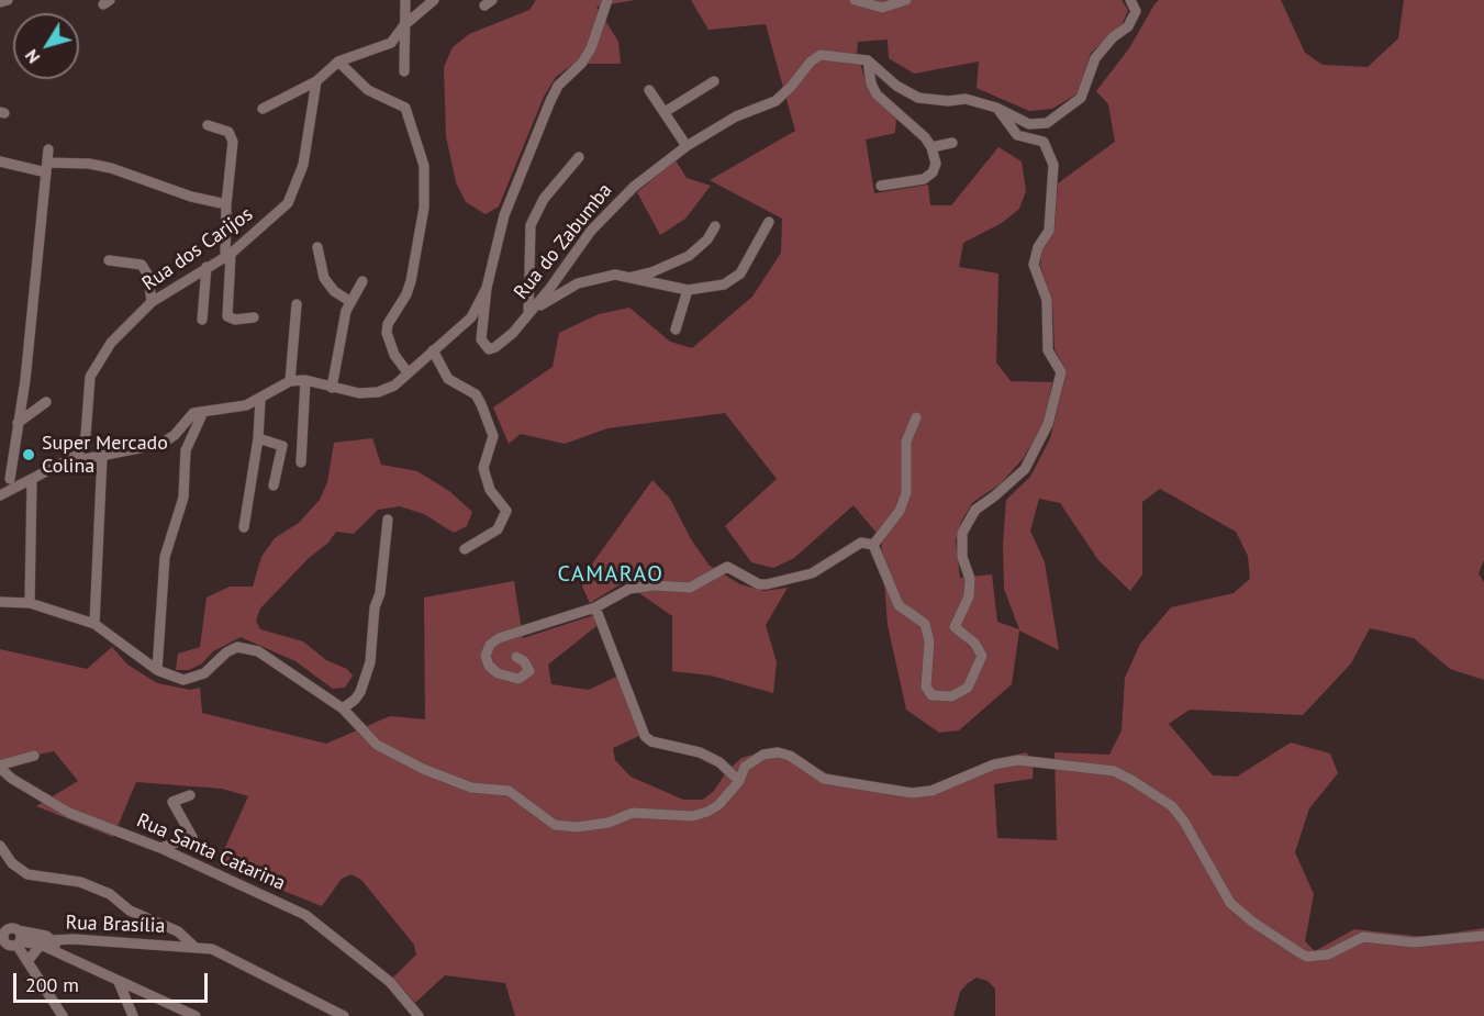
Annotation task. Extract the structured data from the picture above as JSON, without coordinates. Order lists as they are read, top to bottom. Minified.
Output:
{"streets":{"street":["Rua do Zabumba","Rua dos Carijos","Rua Santa Catarina","Rua Brasília"]},"crossings":[["Rua do Zabumba","Rua dos Carijos"]],"districts":["CAMARAO"],"places":["Super Mercado Colina"],"scale_bar":"200 m","north":"bottom left"}
